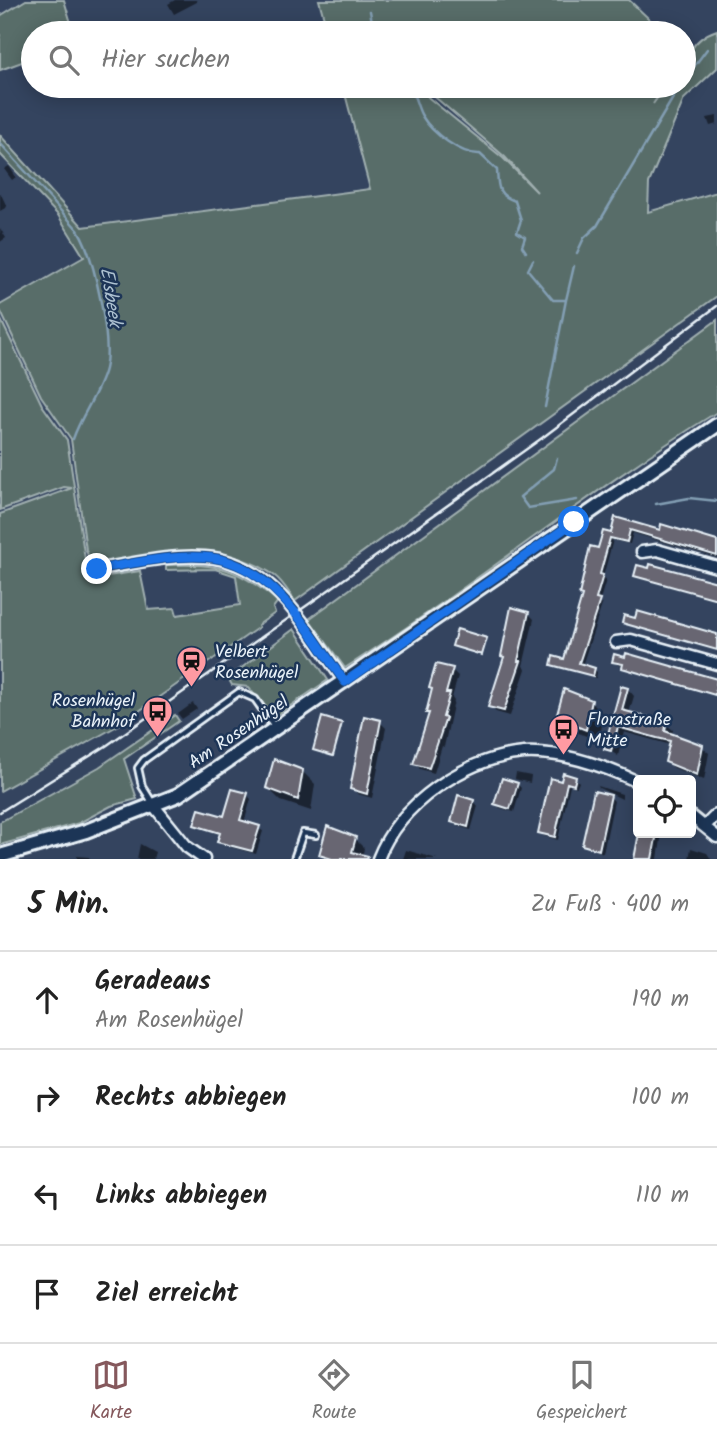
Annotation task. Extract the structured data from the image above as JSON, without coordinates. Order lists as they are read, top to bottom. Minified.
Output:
{"streets":{"street":["Am Rosenhügel"]},"water":["Elsbeek"],"places":{"station":["Velbert Rosenhügel"],"bus stop":["Rosenhügel Bahnhof","Florastraße Mitte"]},"page":{"search":"Hier suchen","heading":["5 Min.","Zu Fuß · 400 m"],"list":[["Geradeaus","Am Rosenhügel","190 m"],["Rechts abbiegen","100 m"],["Links abbiegen","110 m"],"Ziel erreicht"],"nav":["Karte","Route","Gespeichert"]}}
